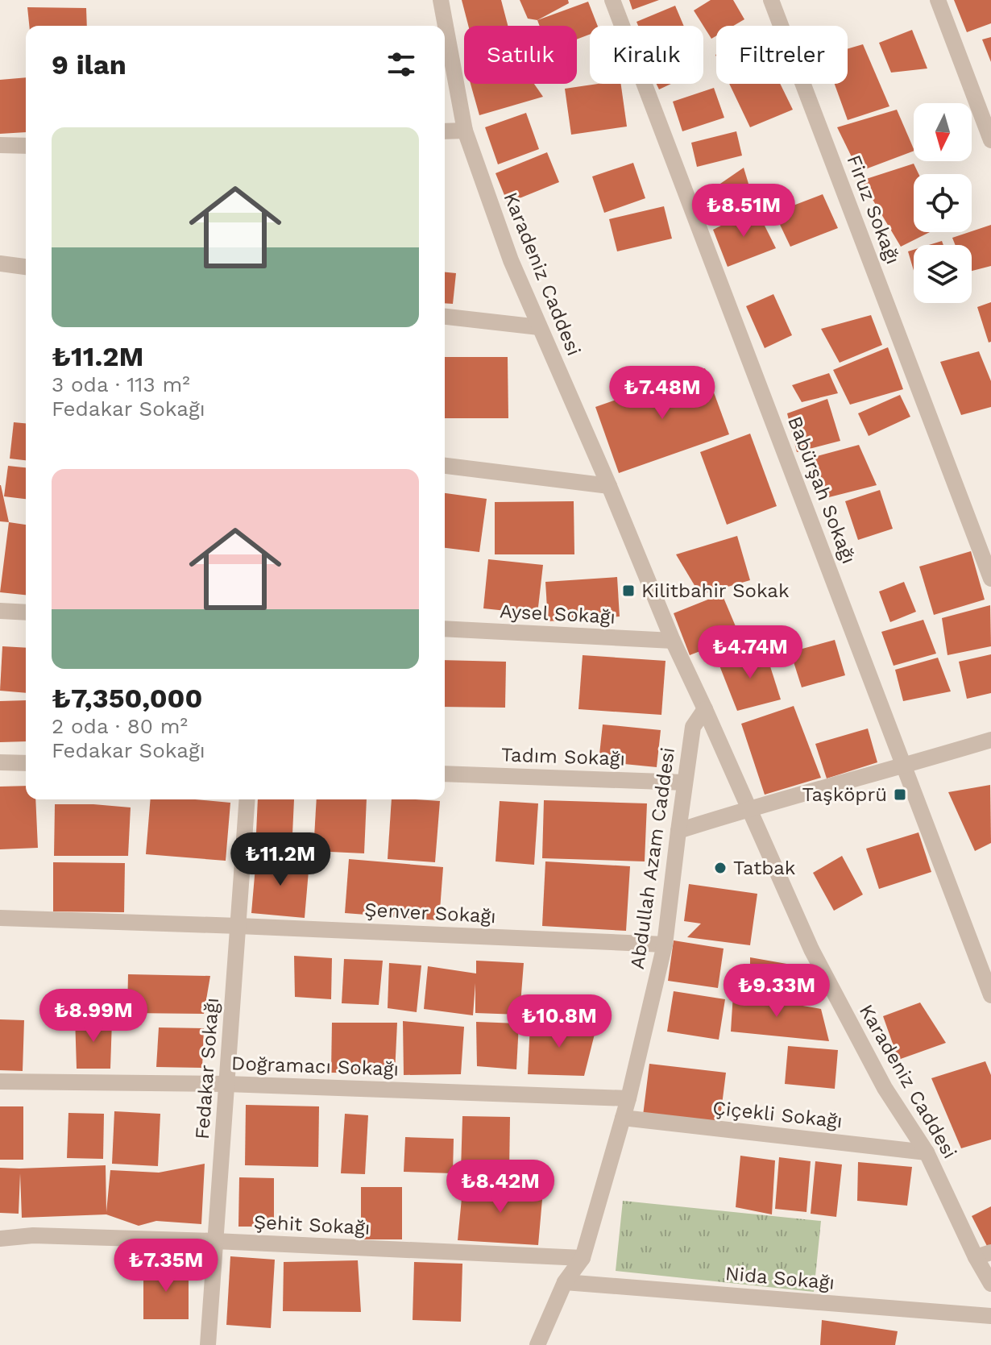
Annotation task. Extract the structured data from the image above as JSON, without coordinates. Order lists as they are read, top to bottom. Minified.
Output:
{"streets":{"street":["Firuz Sokağı","Karadeniz Caddesi","Babürşah Sokağı","Aysel Sokağı","Tadım Sokağı","Abdullah Azam Caddesi","Şenver Sokağı","Doğramacı Sokağı","Fedakar Sokağı","Çiçekli Sokağı","Şehit Sokağı","Nida Sokağı"]},"crossings":[["Karadeniz Caddesi","Aysel Sokağı"],["Karadeniz Caddesi","Abdullah Azam Caddesi"],["Karadeniz Caddesi","Çiçekli Sokağı"],["Tadım Sokağı","Abdullah Azam Caddesi"],["Abdullah Azam Caddesi","Şenver Sokağı"],["Abdullah Azam Caddesi","Doğramacı Sokağı"],["Abdullah Azam Caddesi","Çiçekli Sokağı"],["Abdullah Azam Caddesi","Şehit Sokağı"],["Abdullah Azam Caddesi","Nida Sokağı"],["Şenver Sokağı","Fedakar Sokağı"],["Doğramacı Sokağı","Fedakar Sokağı"],["Fedakar Sokağı","Şehit Sokağı"]],"places":{"transit":["Kilitbahir Sokak","Taşköprü"],"other":["Tatbak"]},"north":"bottom","page":{"chip":["Satılık","Kiralık","Filtreler"],"heading":"9 ilan","list":[{"name":"₺11.2M","note":"3 oda · 113 m² · Fedakar Sokağı"},{"name":"₺7,350,000","note":"2 oda · 80 m² · Fedakar Sokağı"}],"price":["₺8.51M","₺7.48M","₺4.74M","₺11.2M","₺9.33M","₺8.99M","₺10.8M","₺8.42M","₺7.35M"]}}
